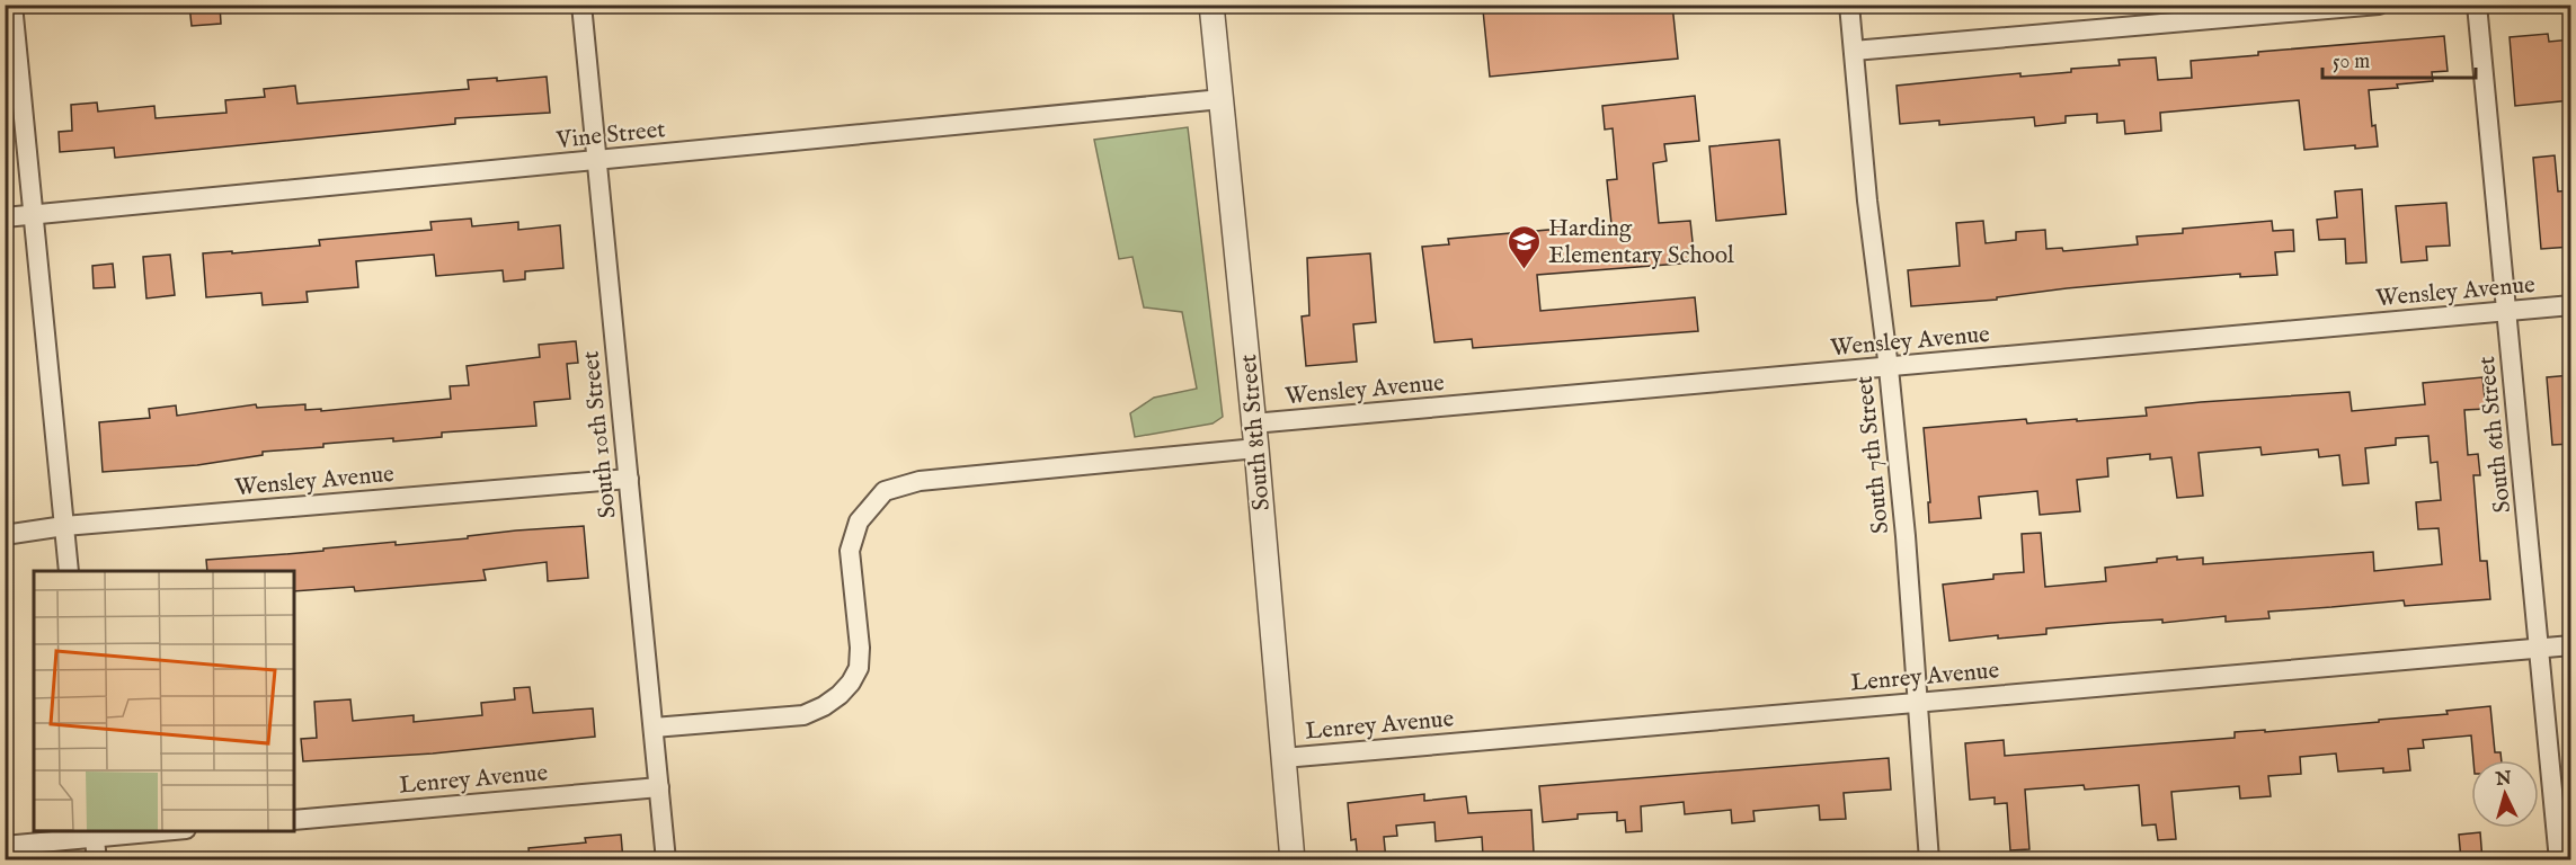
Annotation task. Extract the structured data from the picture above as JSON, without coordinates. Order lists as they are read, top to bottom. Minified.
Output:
{"streets":{"street":["Vine Street","Wensley Avenue","South 8th Street","South 10th Street","South 6th Street","South 7th Street","Lenrey Avenue"]},"crossings":[["Vine Street","South 8th Street"],["Vine Street","South 10th Street"],["Wensley Avenue","South 8th Street"],["Wensley Avenue","South 10th Street"],["Wensley Avenue","South 6th Street"],["Wensley Avenue","South 7th Street"],["South 8th Street","Lenrey Avenue"],["South 10th Street","Lenrey Avenue"],["South 6th Street","Lenrey Avenue"],["South 7th Street","Lenrey Avenue"]],"places":{"school or university":["Harding Elementary School"]},"scale_bar":"50 m","north":"top"}
